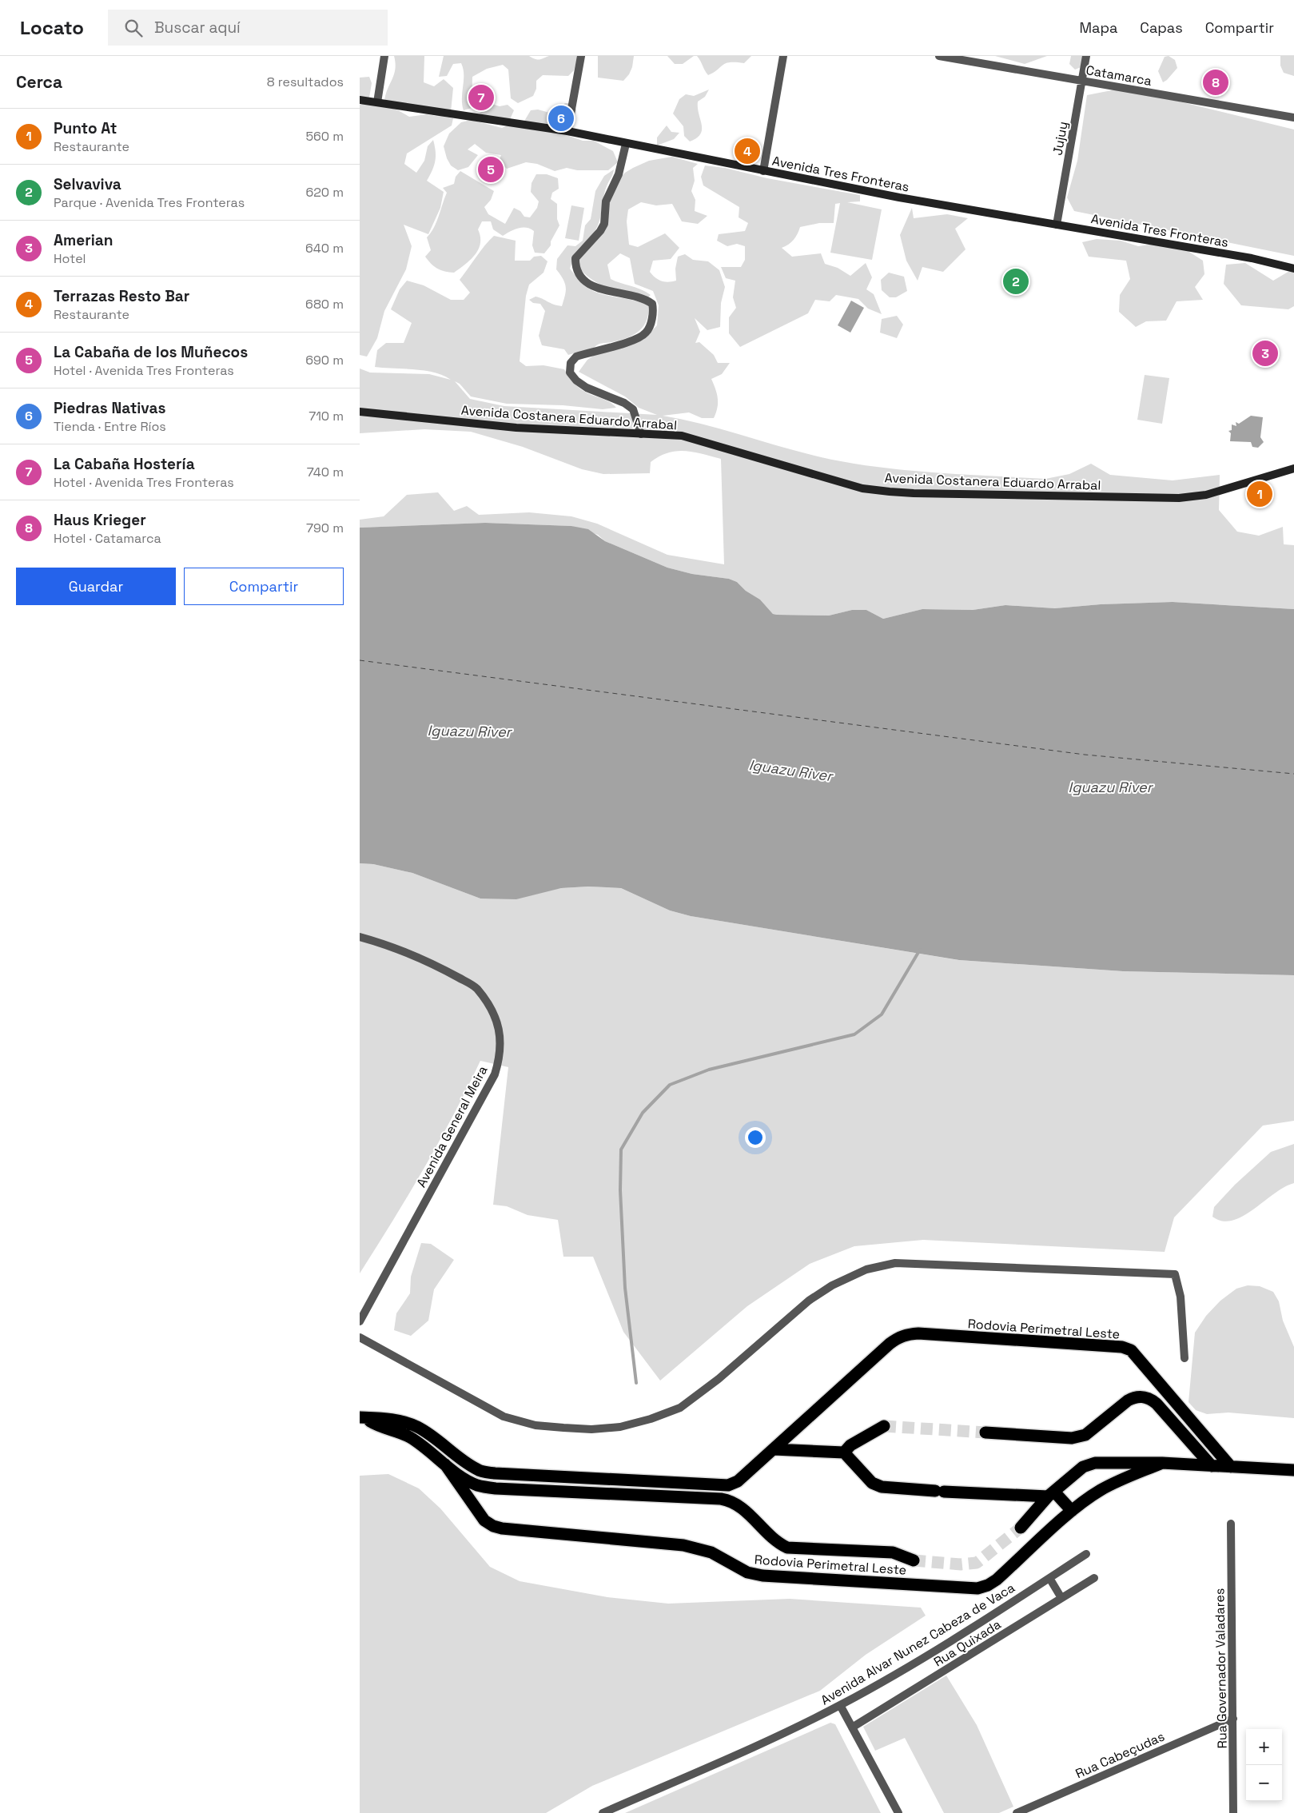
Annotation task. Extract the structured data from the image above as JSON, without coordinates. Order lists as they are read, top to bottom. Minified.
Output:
{"streets":{"highway":["Rodovia Perimetral Leste"],"main road":["Avenida Tres Fronteras","Avenida Costanera Eduardo Arrabal"],"street":["Catamarca","Jujuy","Avenida General Meira","Rua Quixada","Avenida Alvar Nunez Cabeza de Vaca","Rua Governador Valadares","Rua Cabeçudas"]},"crossings":[["Catamarca","Jujuy"],["Jujuy","Avenida Tres Fronteras"],["Rua Governador Valadares","Rua Cabeçudas"]],"water":["Iguazu River"],"page":{"header":"Locato","search":"Buscar aquí","nav":["Mapa","Capas","Compartir"],"heading":["Cerca","8 resultados"],"pins":["8","7","6","4","5","2","3","1"],"list":[{"mark":"1","name":"Punto At","note":"Restaurante","value":"560 m"},{"mark":"2","name":"Selvaviva","note":"Parque · Avenida Tres Fronteras","value":"620 m"},{"mark":"3","name":"Amerian","note":"Hotel","value":"640 m"},{"mark":"4","name":"Terrazas Resto Bar","note":"Restaurante","value":"680 m"},{"mark":"5","name":"La Cabaña de los Muñecos","note":"Hotel · Avenida Tres Fronteras","value":"690 m"},{"mark":"6","name":"Piedras Nativas","note":"Tienda · Entre Ríos","value":"710 m"},{"mark":"7","name":"La Cabaña Hostería","note":"Hotel · Avenida Tres Fronteras","value":"740 m"},{"mark":"8","name":"Haus Krieger","note":"Hotel · Catamarca","value":"790 m"}],"buttons":["Guardar","Compartir"],"map_buttons":["+","−"]}}
